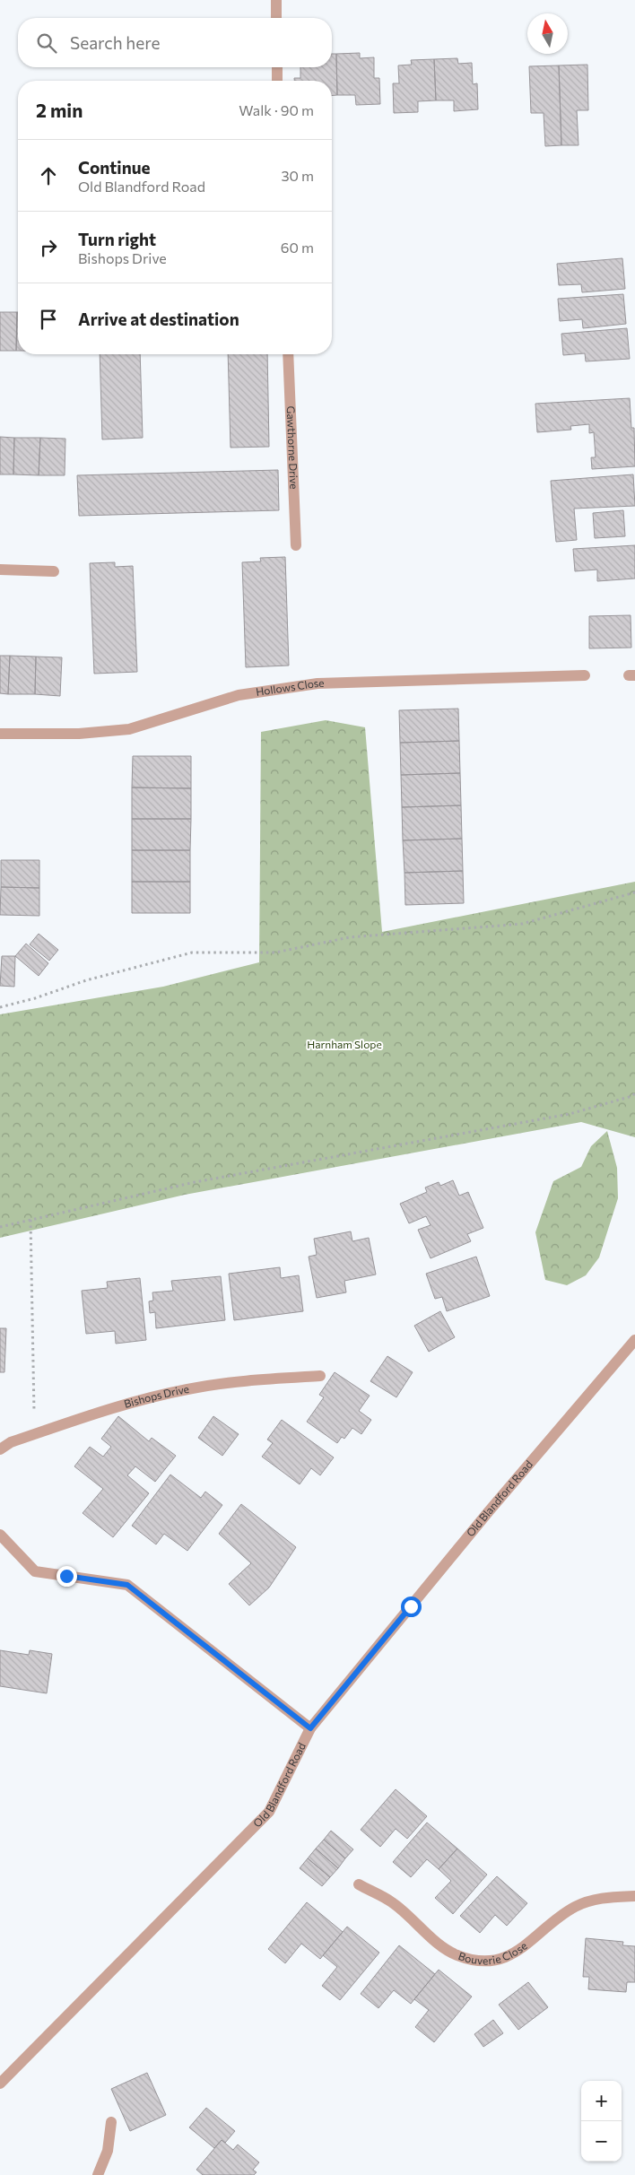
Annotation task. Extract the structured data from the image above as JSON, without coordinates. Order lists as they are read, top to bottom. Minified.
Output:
{"streets":{"street":["Gawthorne Drive","Hollows Close","Bishops Drive","Old Blandford Road","Bouverie Close"]},"parks":["Harnham Slope"],"north":"top","page":{"search":"Search here","heading":["2 min","Walk · 90 m"],"list":[["Continue","Old Blandford Road","30 m"],["Turn right","Bishops Drive","60 m"],"Arrive at destination"],"map_buttons":["+","−"]}}
